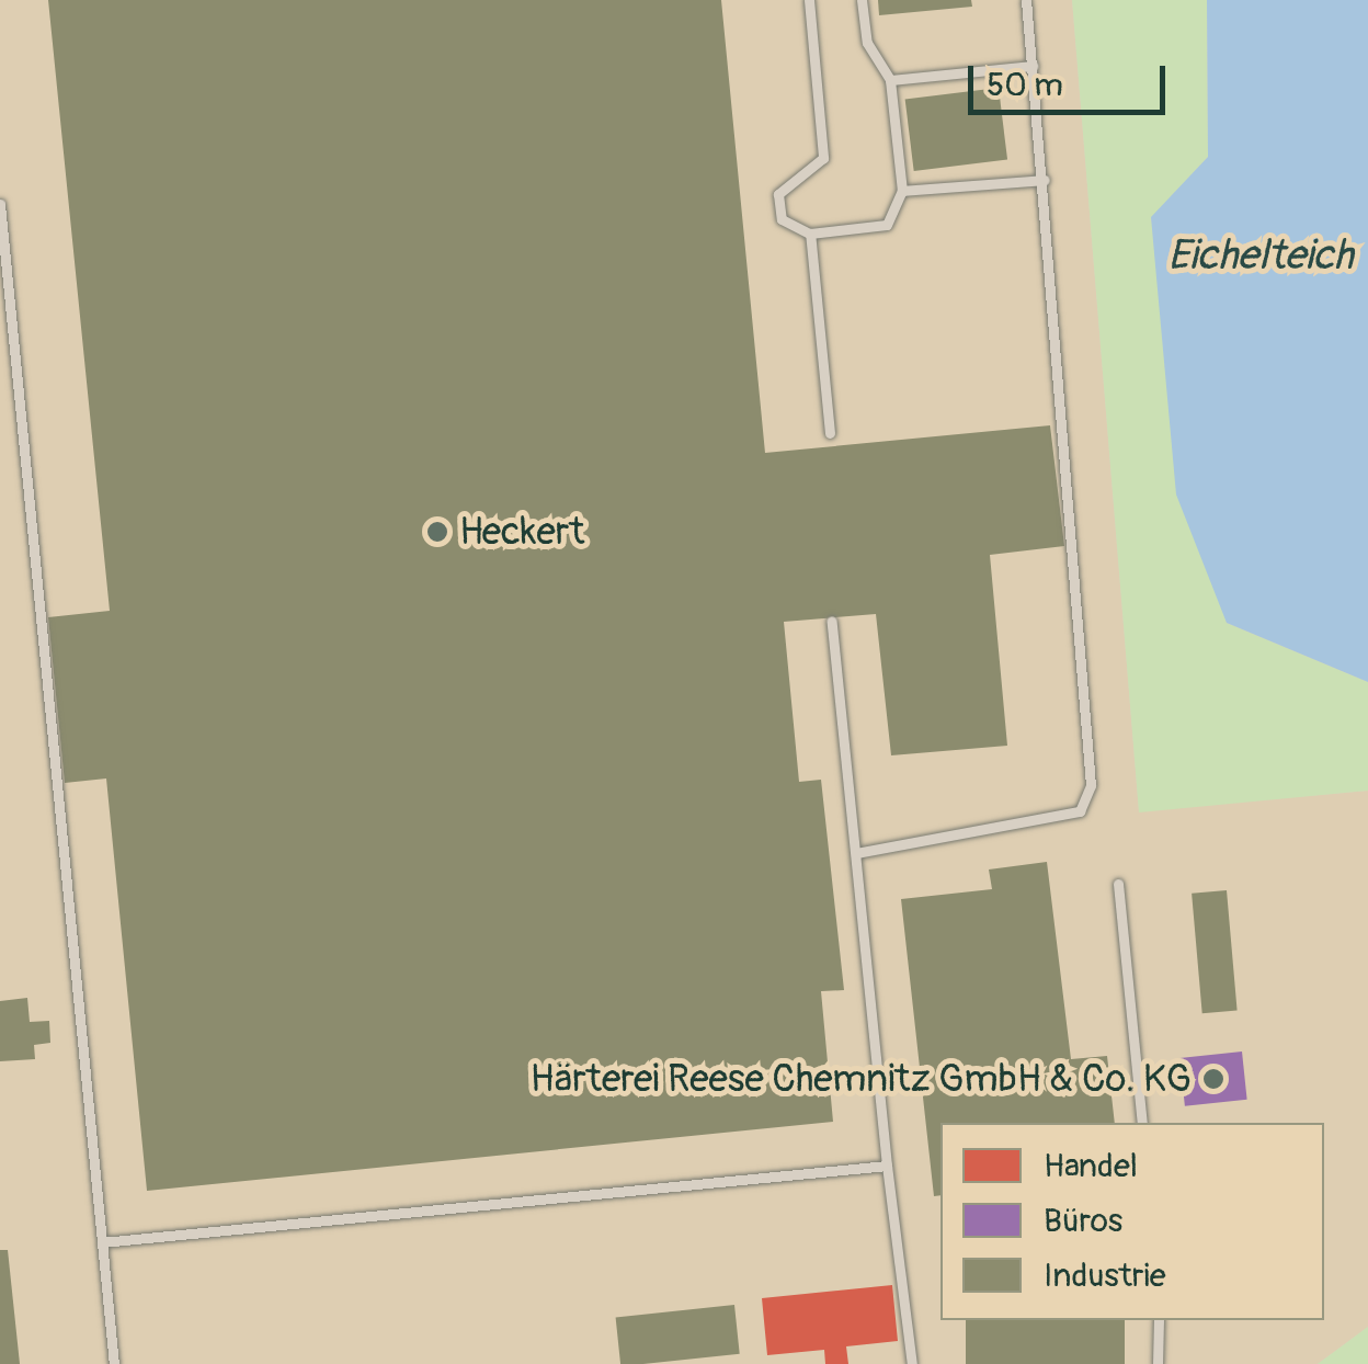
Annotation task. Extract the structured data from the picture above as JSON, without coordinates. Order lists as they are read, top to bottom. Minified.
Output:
{"water":["Eichelteich"],"places":["Heckert","Härterei Reese Chemnitz GmbH & Co. KG"],"legend":["Handel","Büros","Industrie"],"scale_bar":"50 m"}
